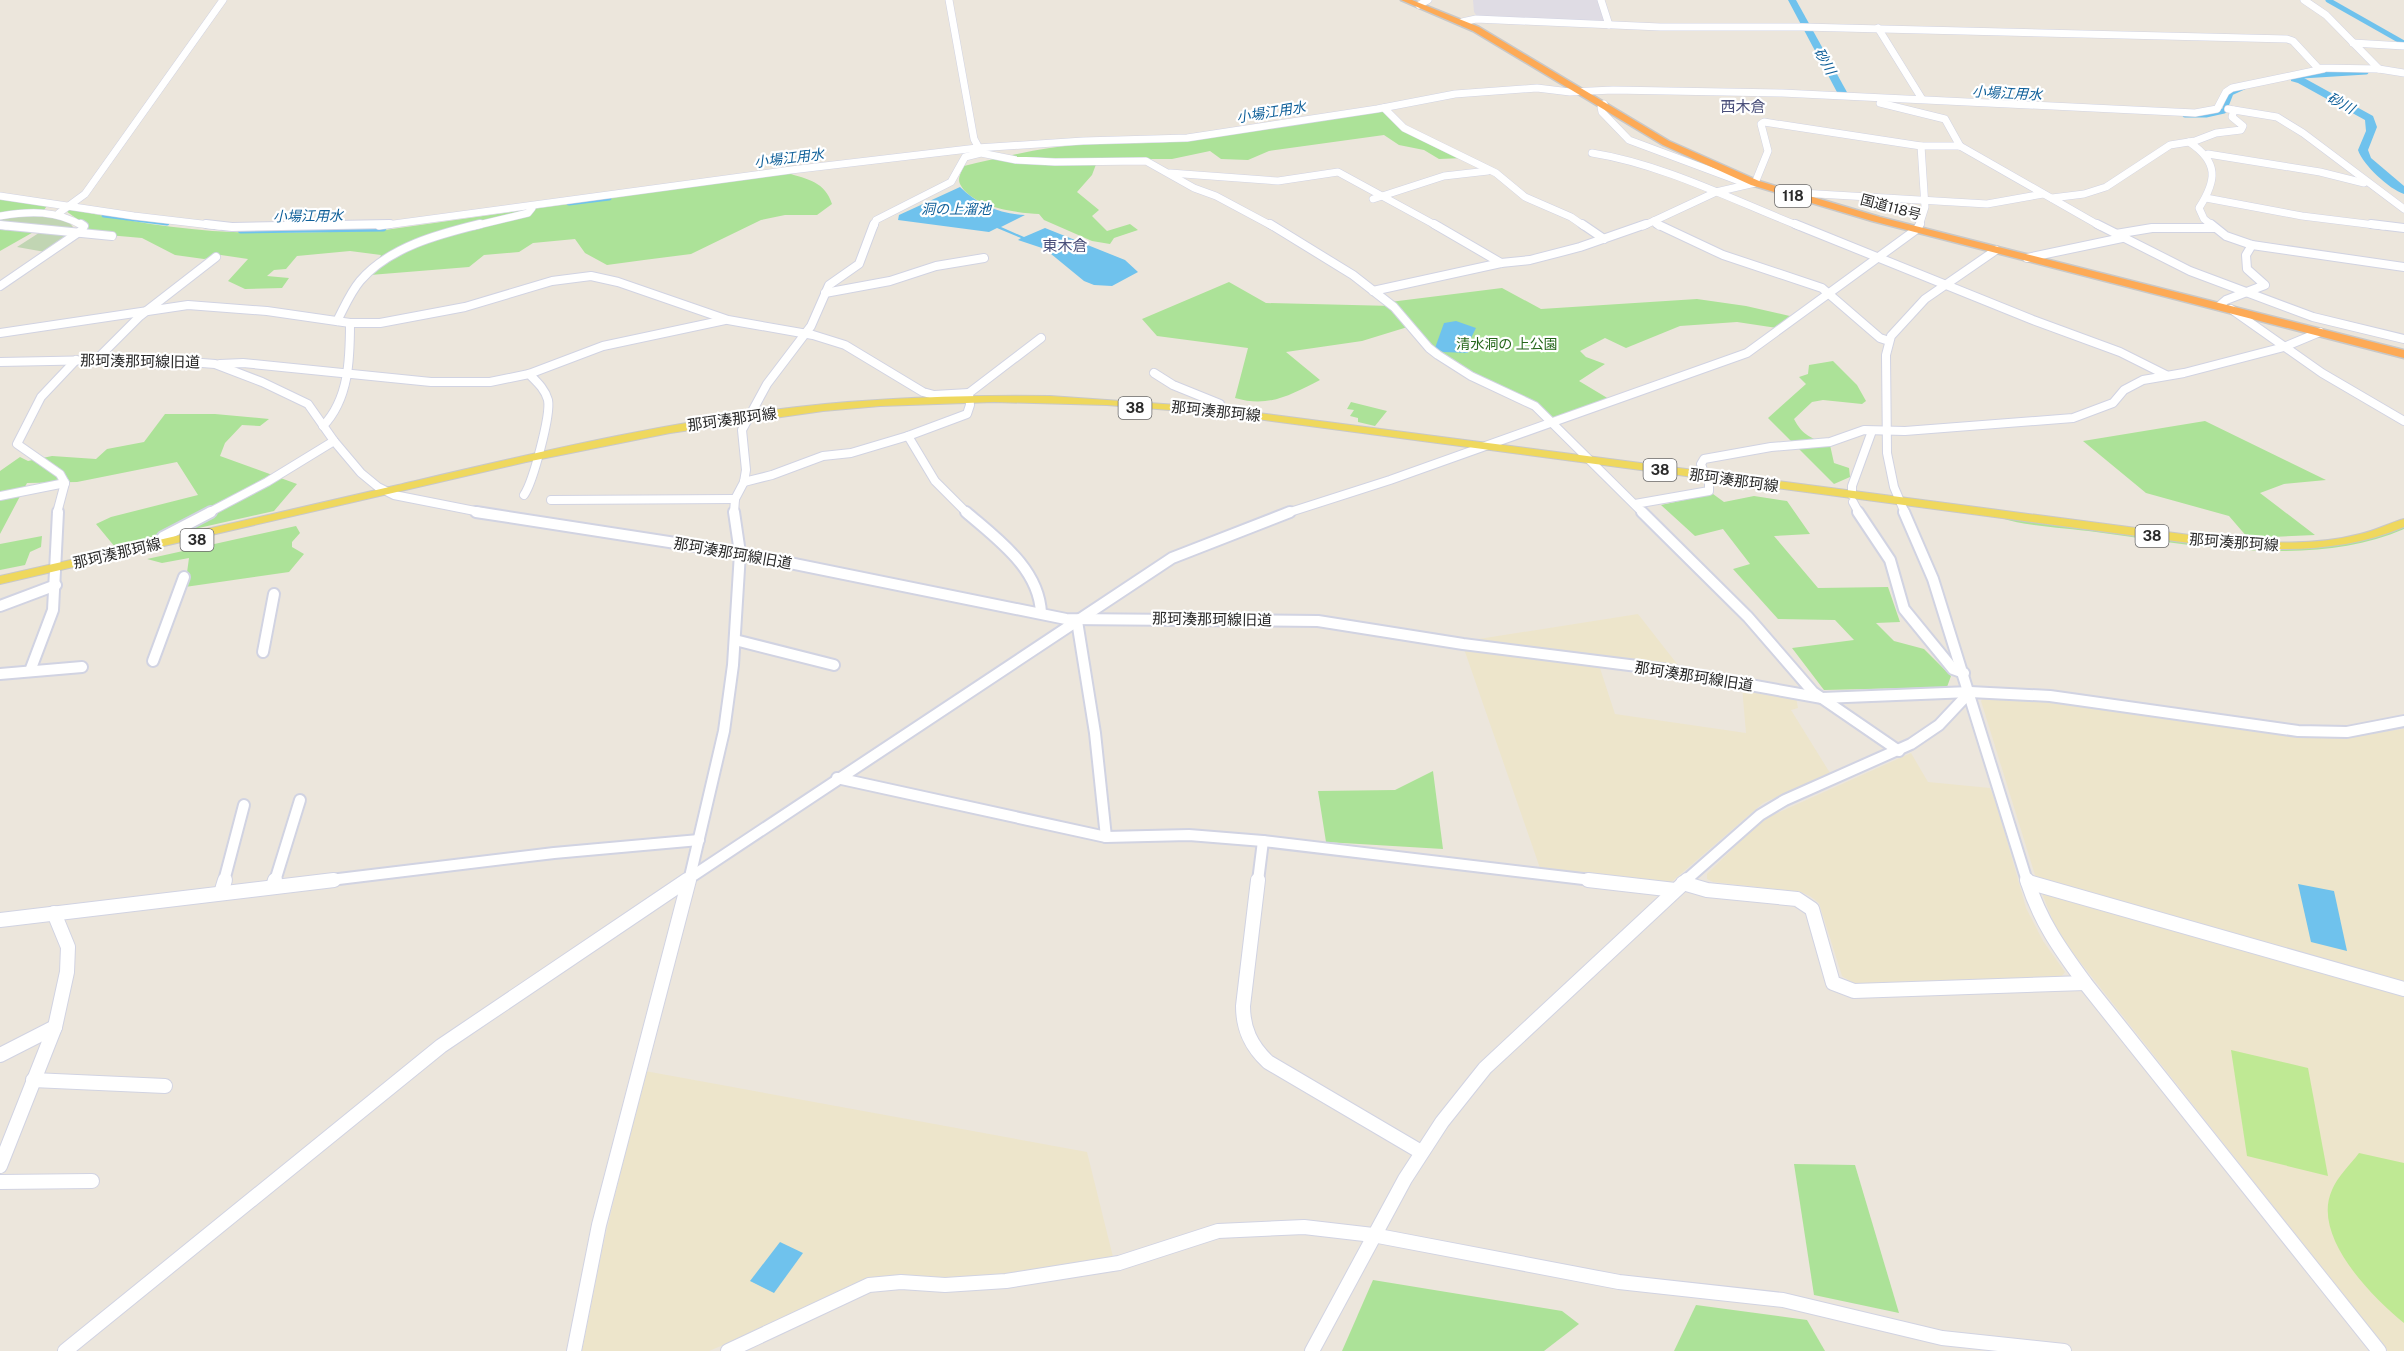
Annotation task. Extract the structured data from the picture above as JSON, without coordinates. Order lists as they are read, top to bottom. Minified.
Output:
{"streets":{"highway":["118","国道118号"],"main road":["38","那珂湊那珂線"],"street":["那珂湊那珂線旧道"]},"crossings":[["那珂湊那珂線旧道","那珂湊那珂線"]],"districts":["西木倉","東木倉"],"water":["砂川","小場江用水","洞の上溜池"],"parks":["清水洞の 上公園"]}
